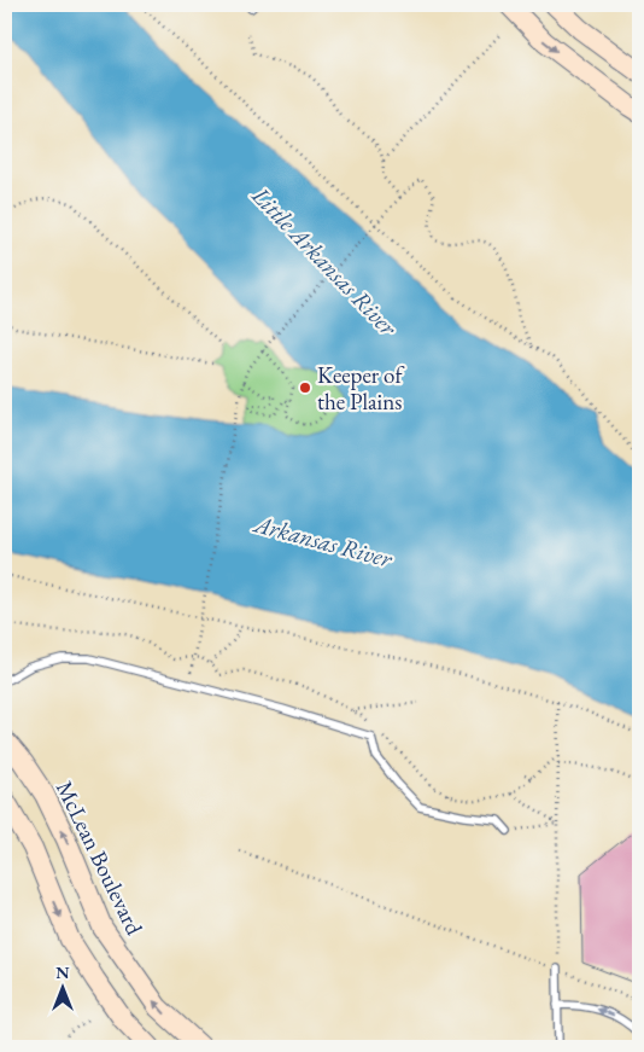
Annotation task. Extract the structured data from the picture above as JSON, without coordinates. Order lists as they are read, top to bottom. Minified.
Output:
{"streets":{"main road":["McLean Boulevard"]},"water":["Little Arkansas River","Arkansas River"],"places":["Keeper of the Plains"],"north":"top"}
